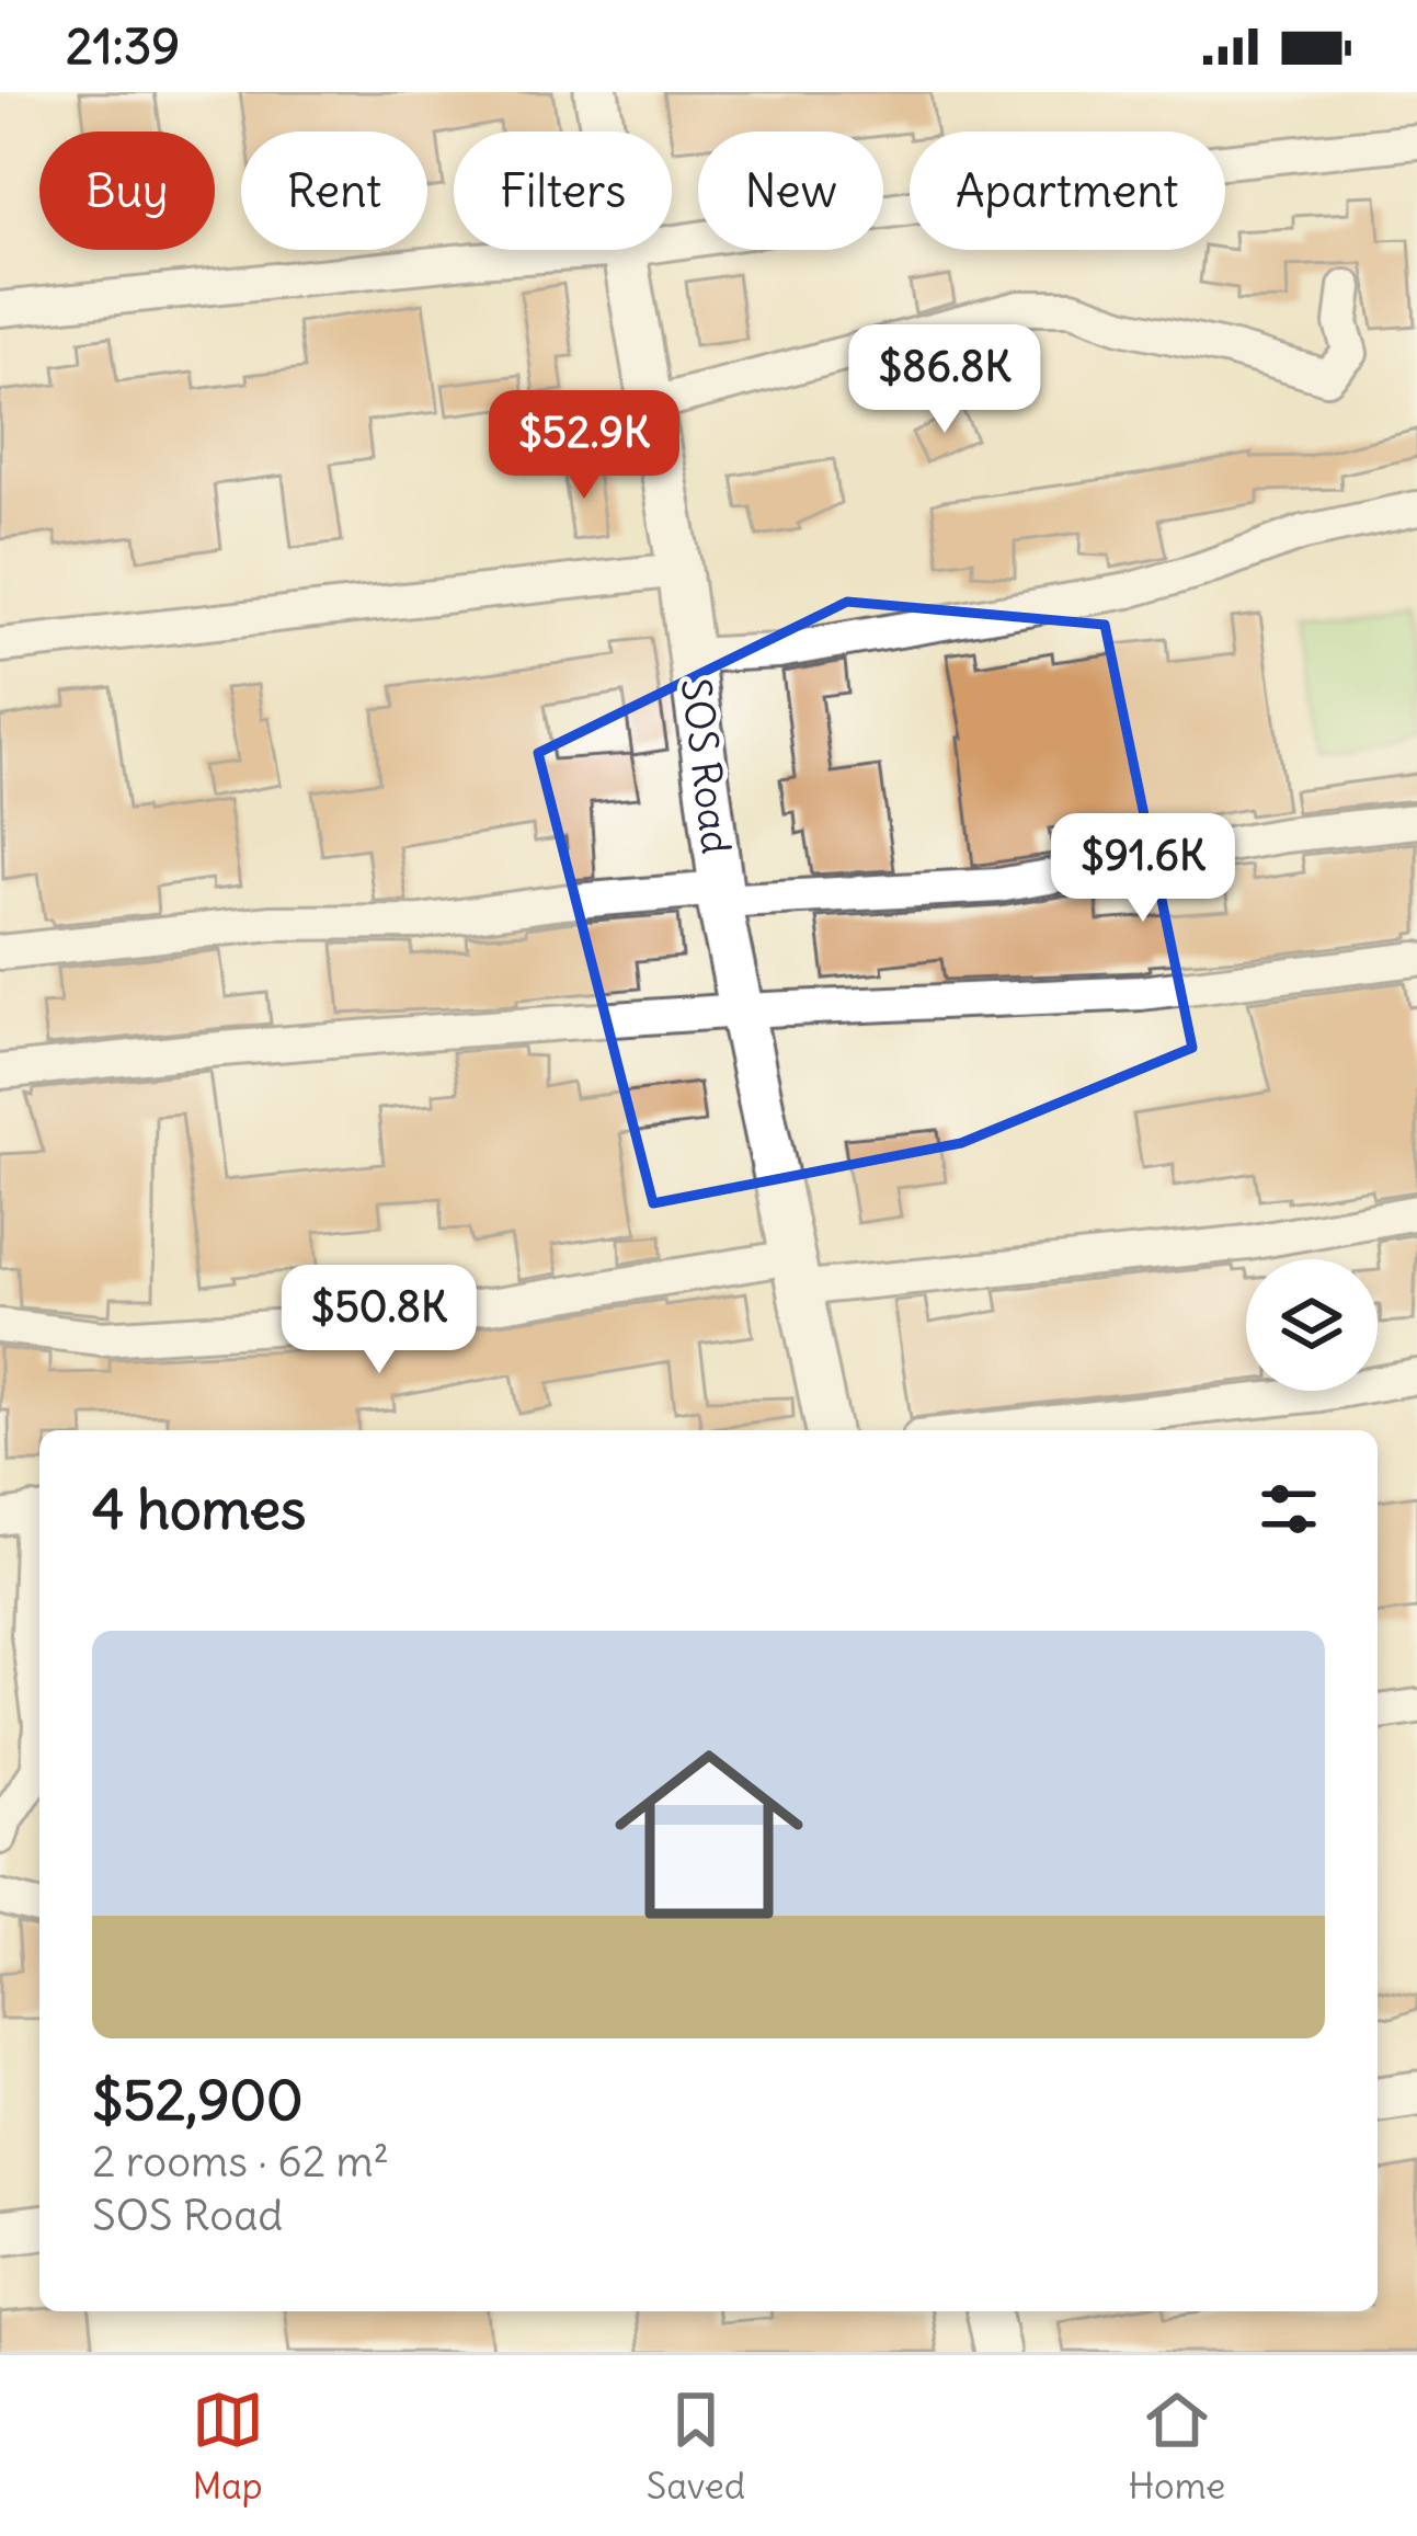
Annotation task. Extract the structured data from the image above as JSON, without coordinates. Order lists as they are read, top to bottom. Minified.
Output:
{"streets":{"street":["SOS Road"]},"page":{"status":"21:39","chip":["Buy","Rent","Filters","New","Apartment"],"price":["$86.8K","$52.9K","$91.6K","$50.8K"],"heading":"4 homes","list":[{"name":"$52,900","note":"2 rooms · 62 m² · SOS Road"}],"tabs":["Map","Saved","Home"]}}
